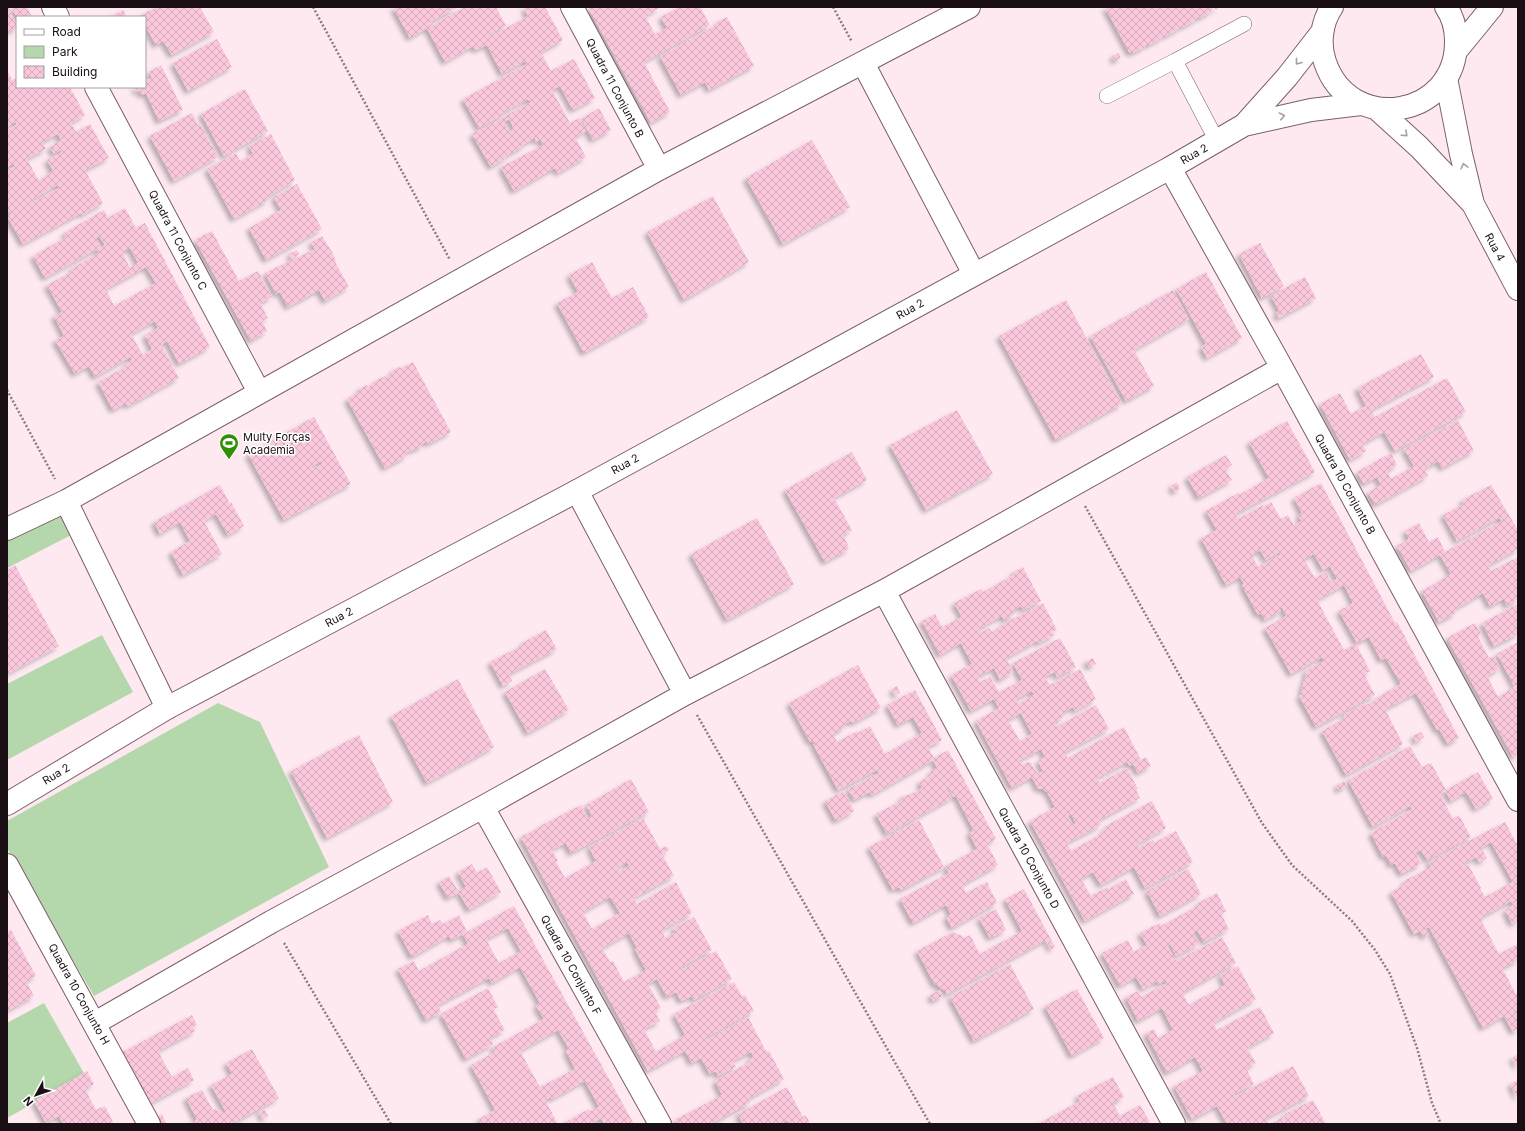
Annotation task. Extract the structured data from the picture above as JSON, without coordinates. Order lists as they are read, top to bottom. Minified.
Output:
{"streets":{"street":["Quadra 11 Conjunto B","Rua 2","Quadra 11 Conjunto C","Rua 4","Quadra 10 Conjunto B","Quadra 10 Conjunto D","Quadra 10 Conjunto F","Quadra 10 Conjunto H"]},"crossings":[["Rua 2","Quadra 10 Conjunto B"]],"places":{"sports":["Multy Forças Academia"]},"legend":["Road","Park","Building"],"north":"bottom left"}
